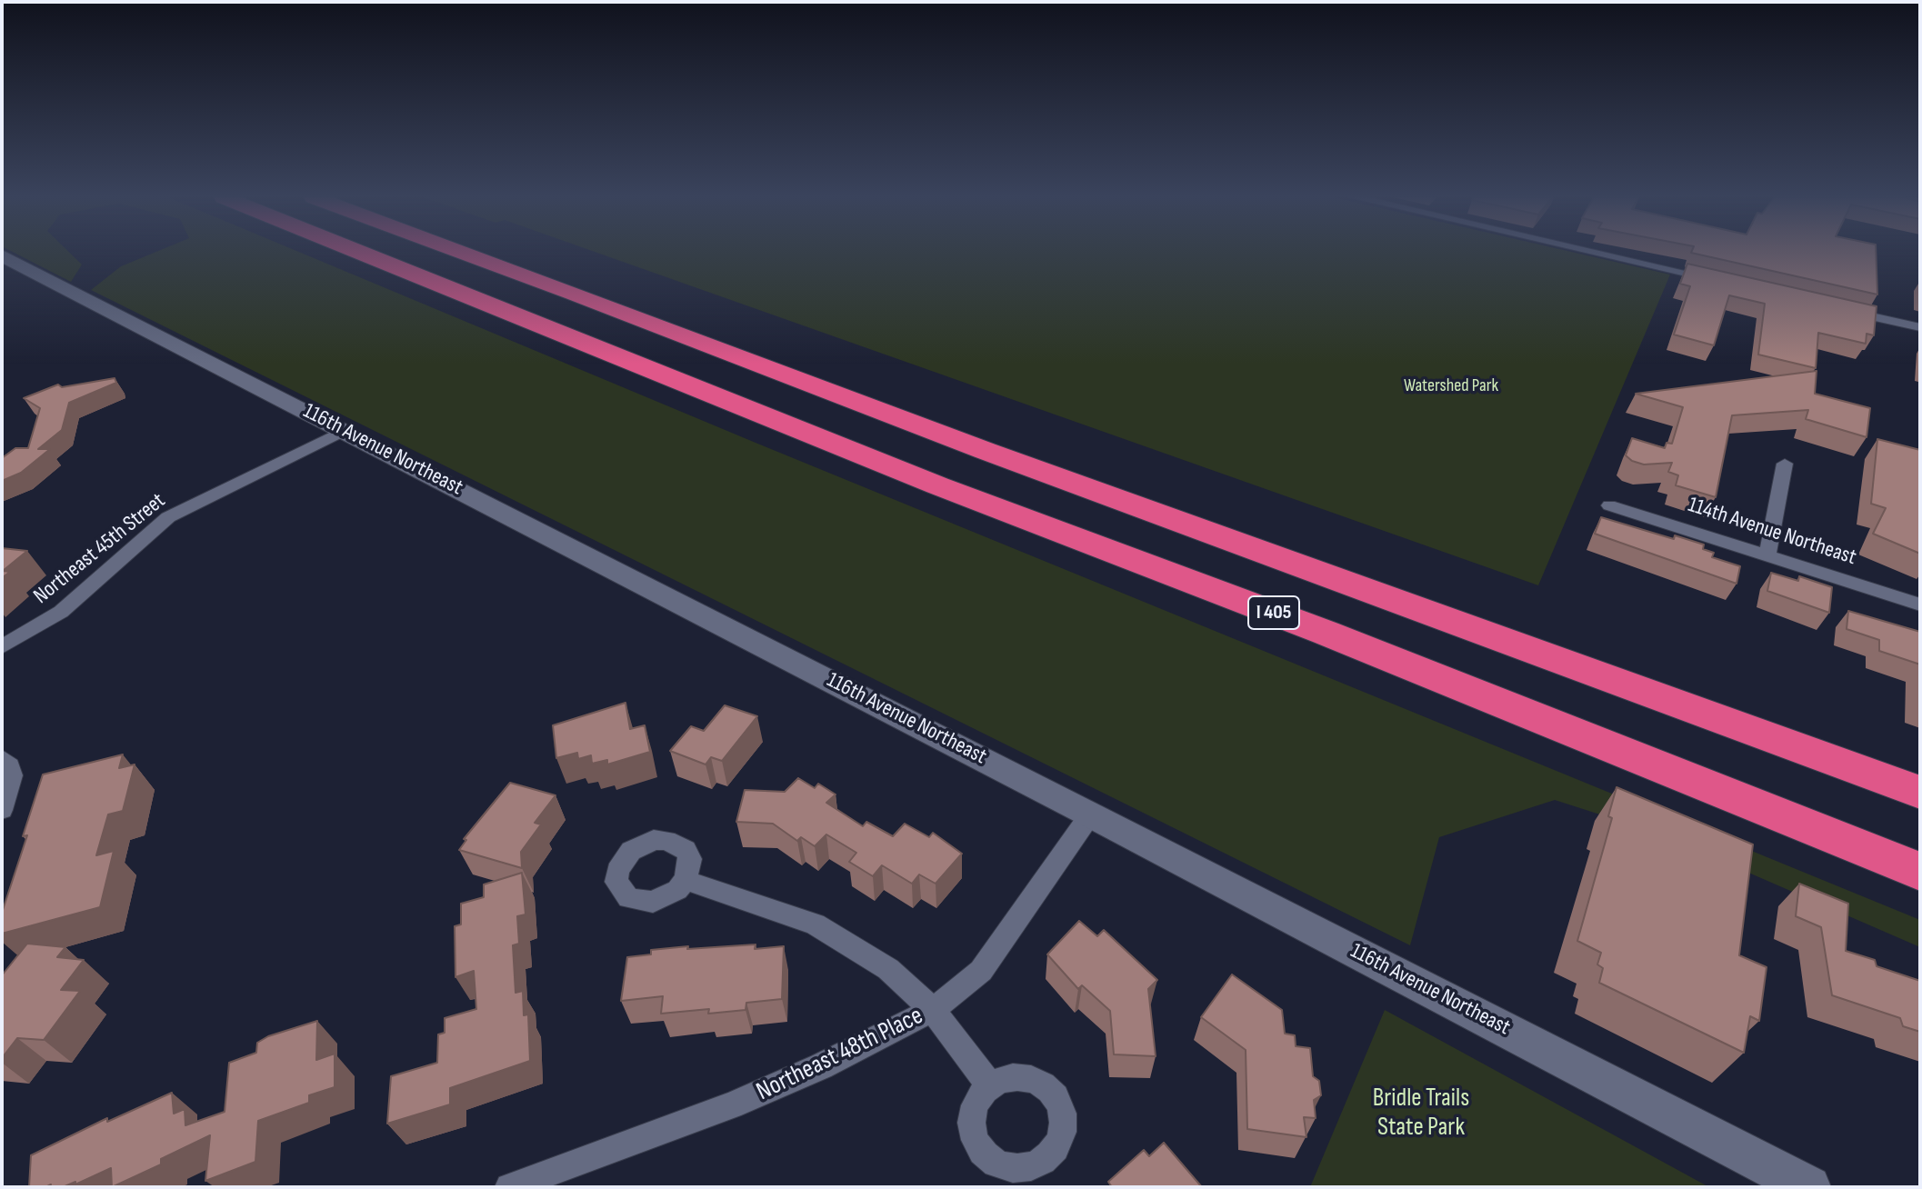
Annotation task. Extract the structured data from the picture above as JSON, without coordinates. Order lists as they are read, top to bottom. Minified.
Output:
{"streets":{"highway":["I 405"],"street":["116th Avenue Northeast","114th Avenue Northeast","Northeast 45th Street","Northeast 48th Place"]},"crossings":[["116th Avenue Northeast","Northeast 45th Street"],["116th Avenue Northeast","Northeast 48th Place"]],"parks":["Watershed Park","Bridle Trails State Park"]}
